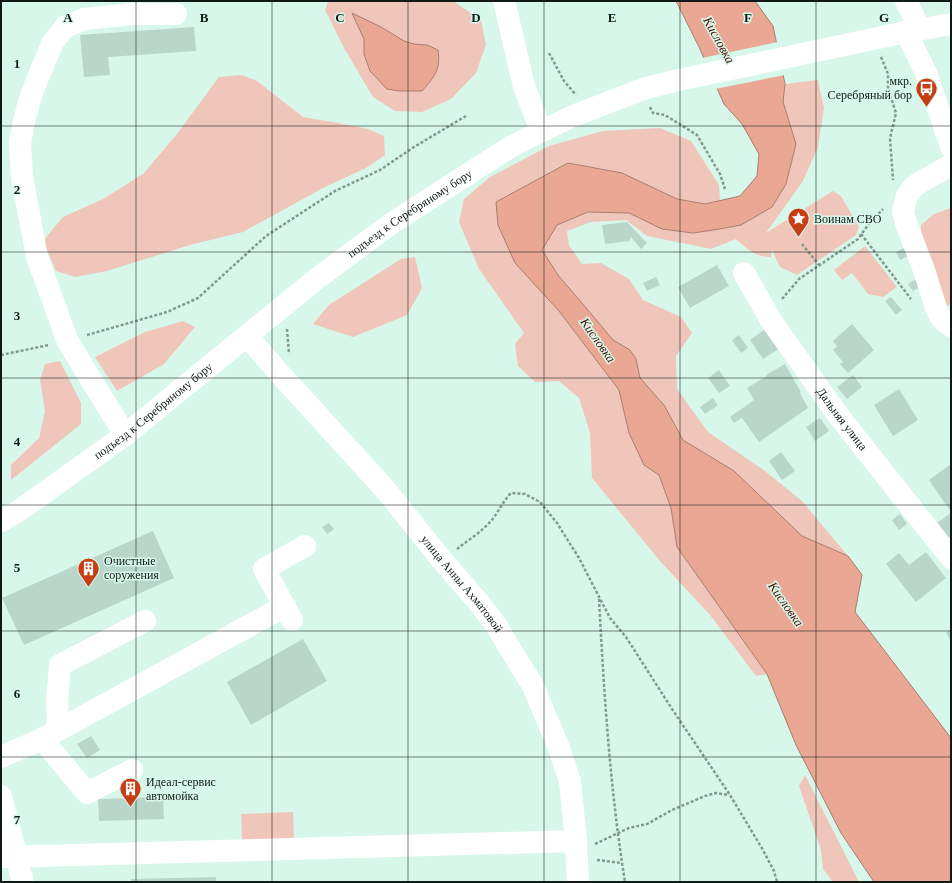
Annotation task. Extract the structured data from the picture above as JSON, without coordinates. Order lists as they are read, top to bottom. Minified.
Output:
{"streets":{"street":["подъезд к Серебряному бору","Дальняя улица","улица Анны Ахматовой"]},"crossings":[["подъезд к Серебряному бору","улица Анны Ахматовой"]],"water":["Кисловка"],"places":{"bus stop":["мкр. Серебряный бор"],"place":["Воинам СВО"],"building":["Очистные соружения","Идеал-сервис автомойка"]},"grid":{"columns":["A","B","C","D","E","F","G"],"rows":["1","2","3","4","5","6","7"]}}
